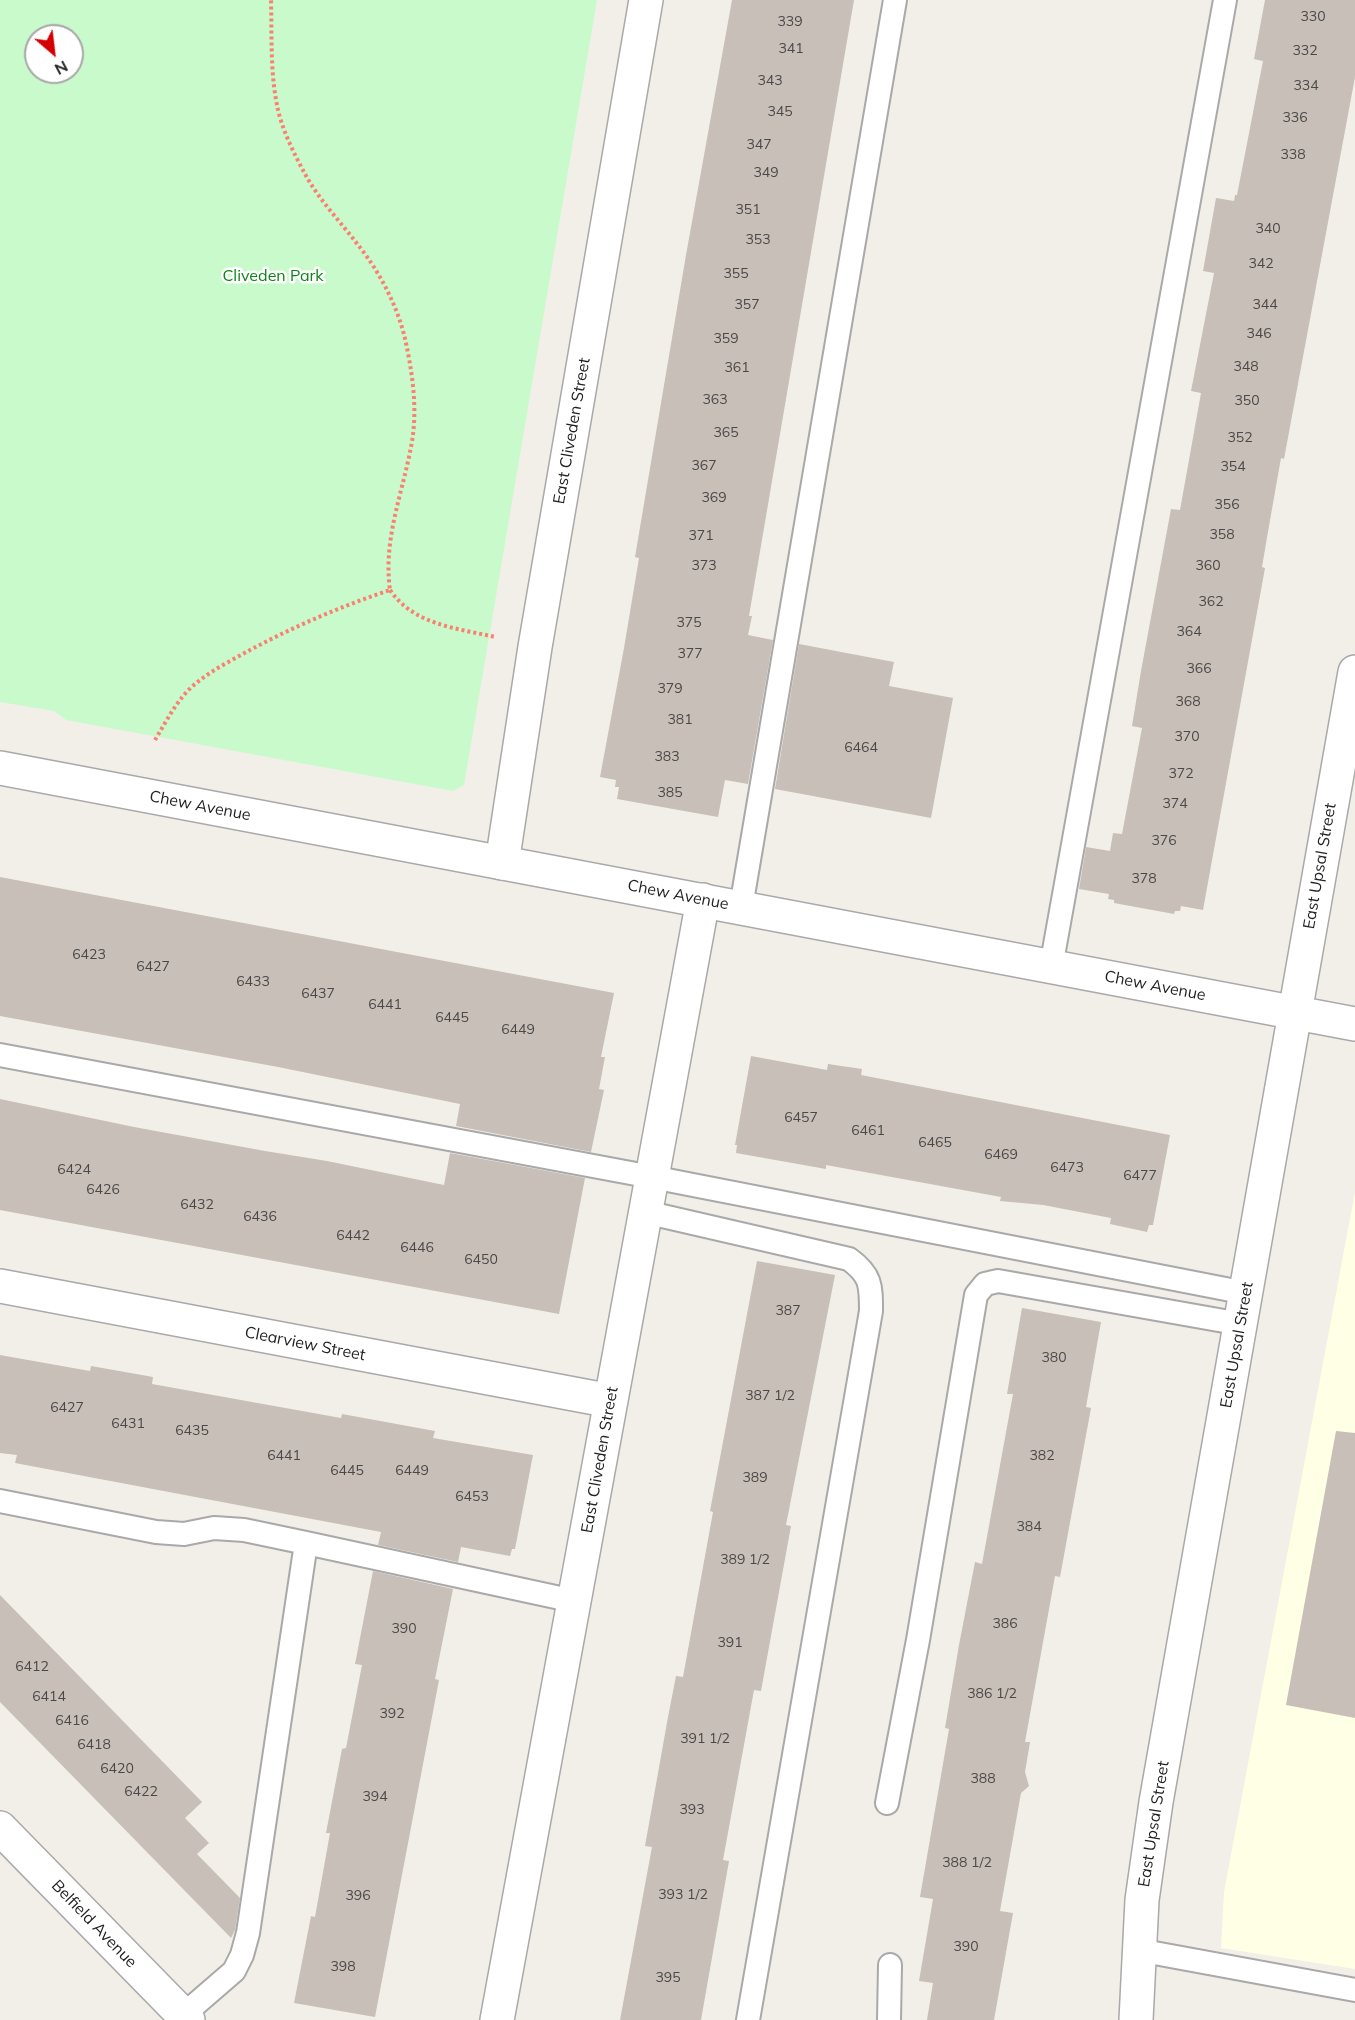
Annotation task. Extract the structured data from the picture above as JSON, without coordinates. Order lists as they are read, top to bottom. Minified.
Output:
{"streets":{"street":["East Cliveden Street","Chew Avenue","East Upsal Street","Clearview Street","Belfield Avenue"]},"crossings":[["East Cliveden Street","Chew Avenue"],["East Cliveden Street","Clearview Street"],["Chew Avenue","East Upsal Street"]],"parks":["Cliveden Park"],"house_numbers":["330","339","341","332","343","334","345","336","347","338","349","351","340","353","342","355","357","344","346","359","348","361","363","350","365","352","367","354","369","356","358","371","373","360","362","375","364","377","366","379","368","381","370","6464","383","372","385","374","376","378","6423","6427","6433","6437","6441","6445","6449","6457","6461","6465","6469","6473","6424","6477","6426","6432","6436","6442","6446","6450","387","380","387 1/2","6427","6431","6435","6441","382","6445","6449","389","6453","384","389 1/2","386","390","391","6412","386 1/2","6414","392","6416","391 1/2","6418","6420","388","6422","394","393","388 1/2","393 1/2","396","390","398","395"],"north":"bottom right"}
